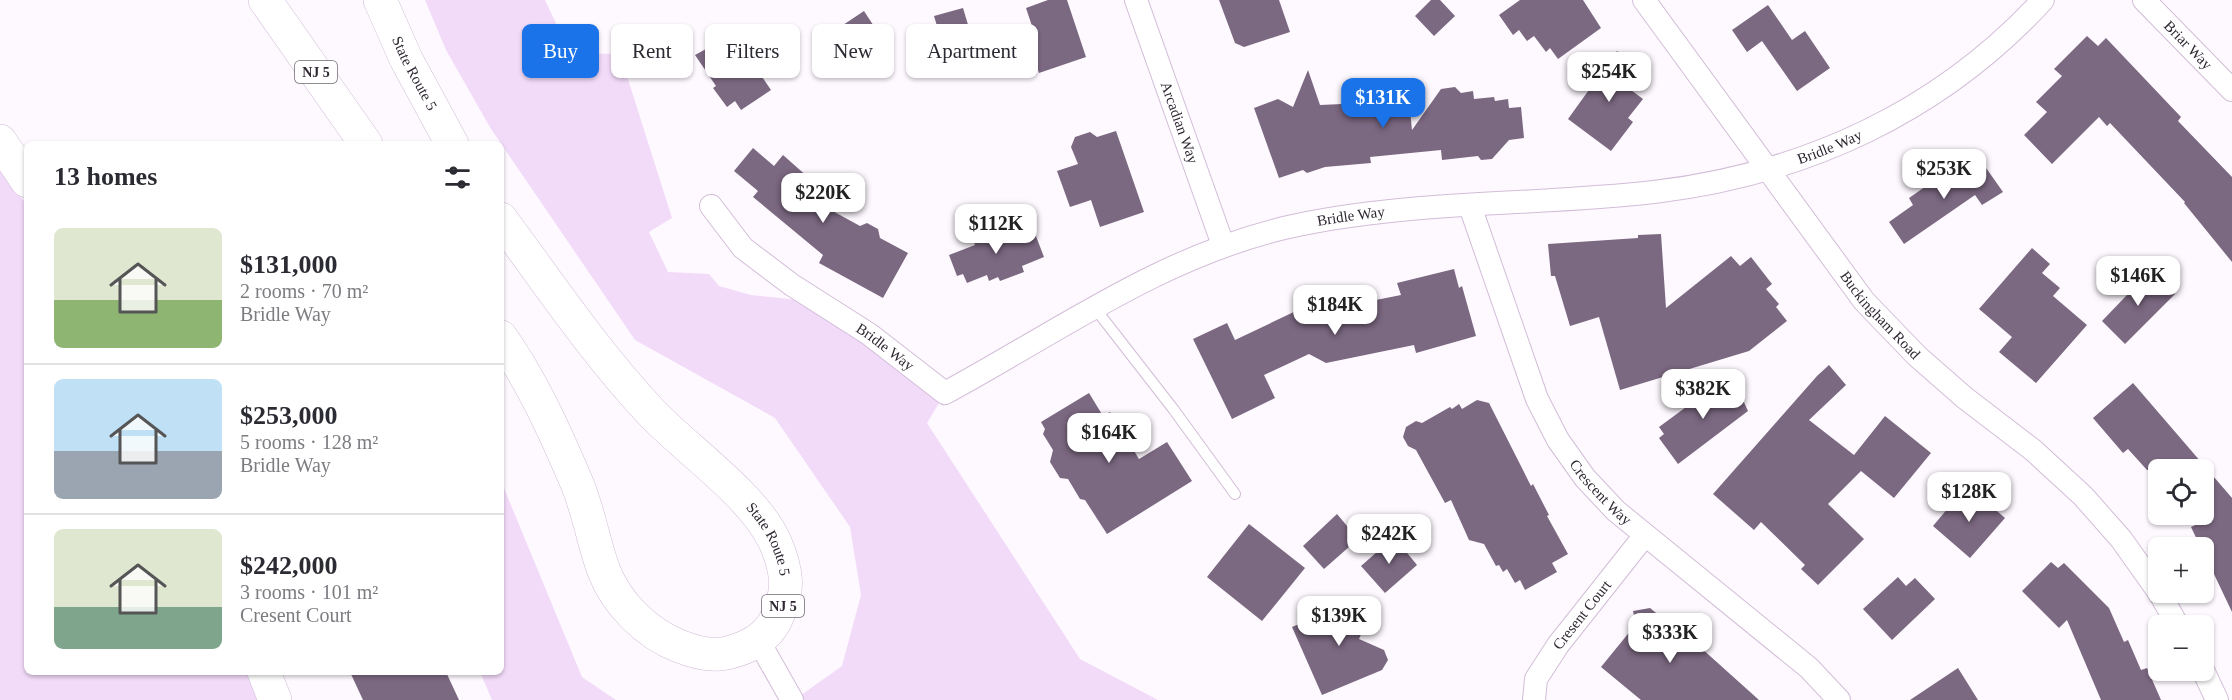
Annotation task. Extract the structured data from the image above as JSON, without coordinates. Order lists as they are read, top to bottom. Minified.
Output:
{"streets":{"main road":["NJ 5","State Route 5"],"street":["Briar Way","Arcadian Way","Bridle Way","Buckingham Road","Crescent Way","Cresent Court"]},"crossings":[["Arcadian Way","Bridle Way"],["Bridle Way","Buckingham Road"],["Bridle Way","Crescent Way"],["Crescent Way","Cresent Court"]],"page":{"chip":["Buy","Rent","Filters","New","Apartment"],"price":["$254K","$131K","$253K","$220K","$112K","$146K","$184K","$382K","$164K","$128K","$242K","$139K","$333K"],"heading":"13 homes","list":[{"name":"$131,000","note":"2 rooms · 70 m² · Bridle Way"},{"name":"$253,000","note":"5 rooms · 128 m² · Bridle Way"},{"name":"$242,000","note":"3 rooms · 101 m² · Cresent Court"}],"map_buttons":["+","−"]}}
